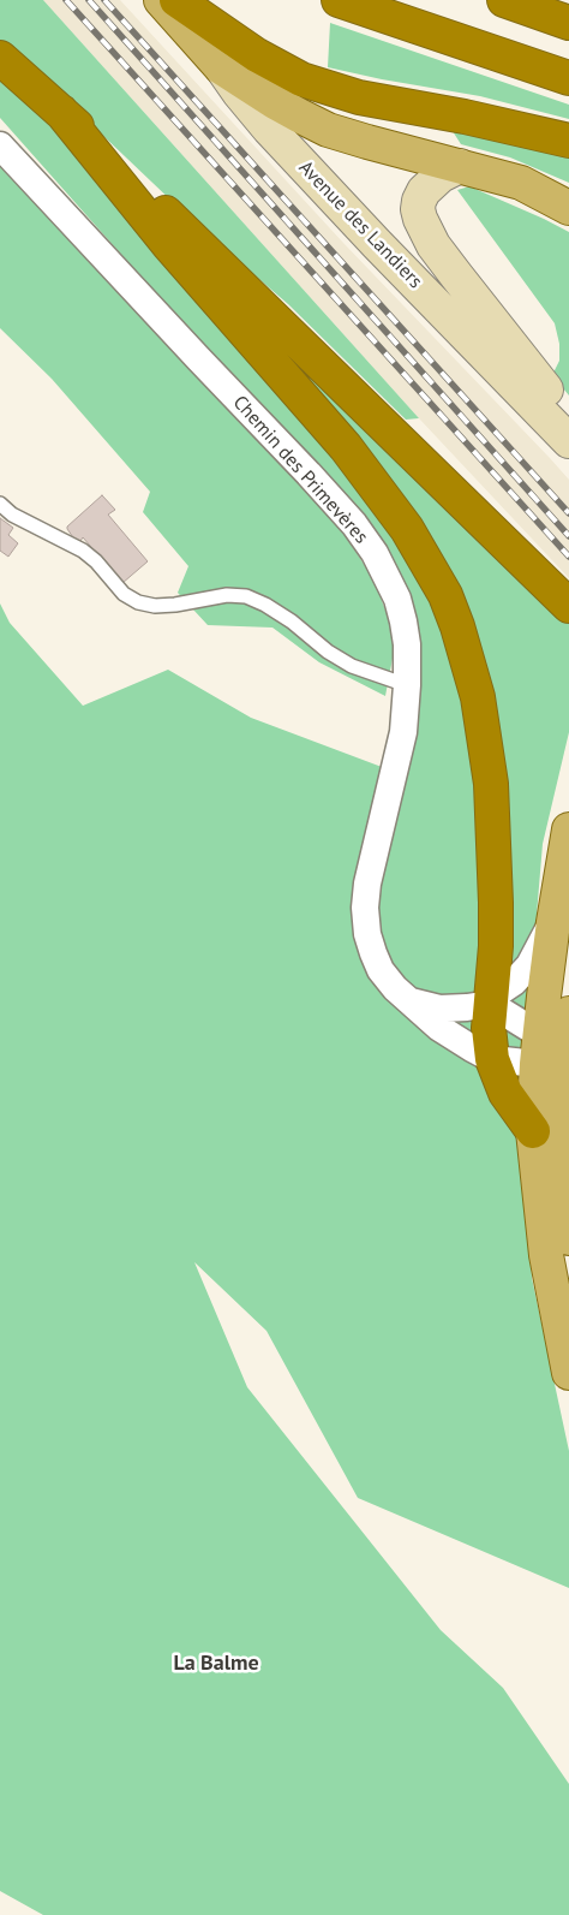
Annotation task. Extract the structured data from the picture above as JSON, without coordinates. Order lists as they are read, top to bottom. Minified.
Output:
{"streets":{"main road":["Avenue des Landiers"],"street":["Chemin des Primevères"]},"districts":["La Balme"]}
